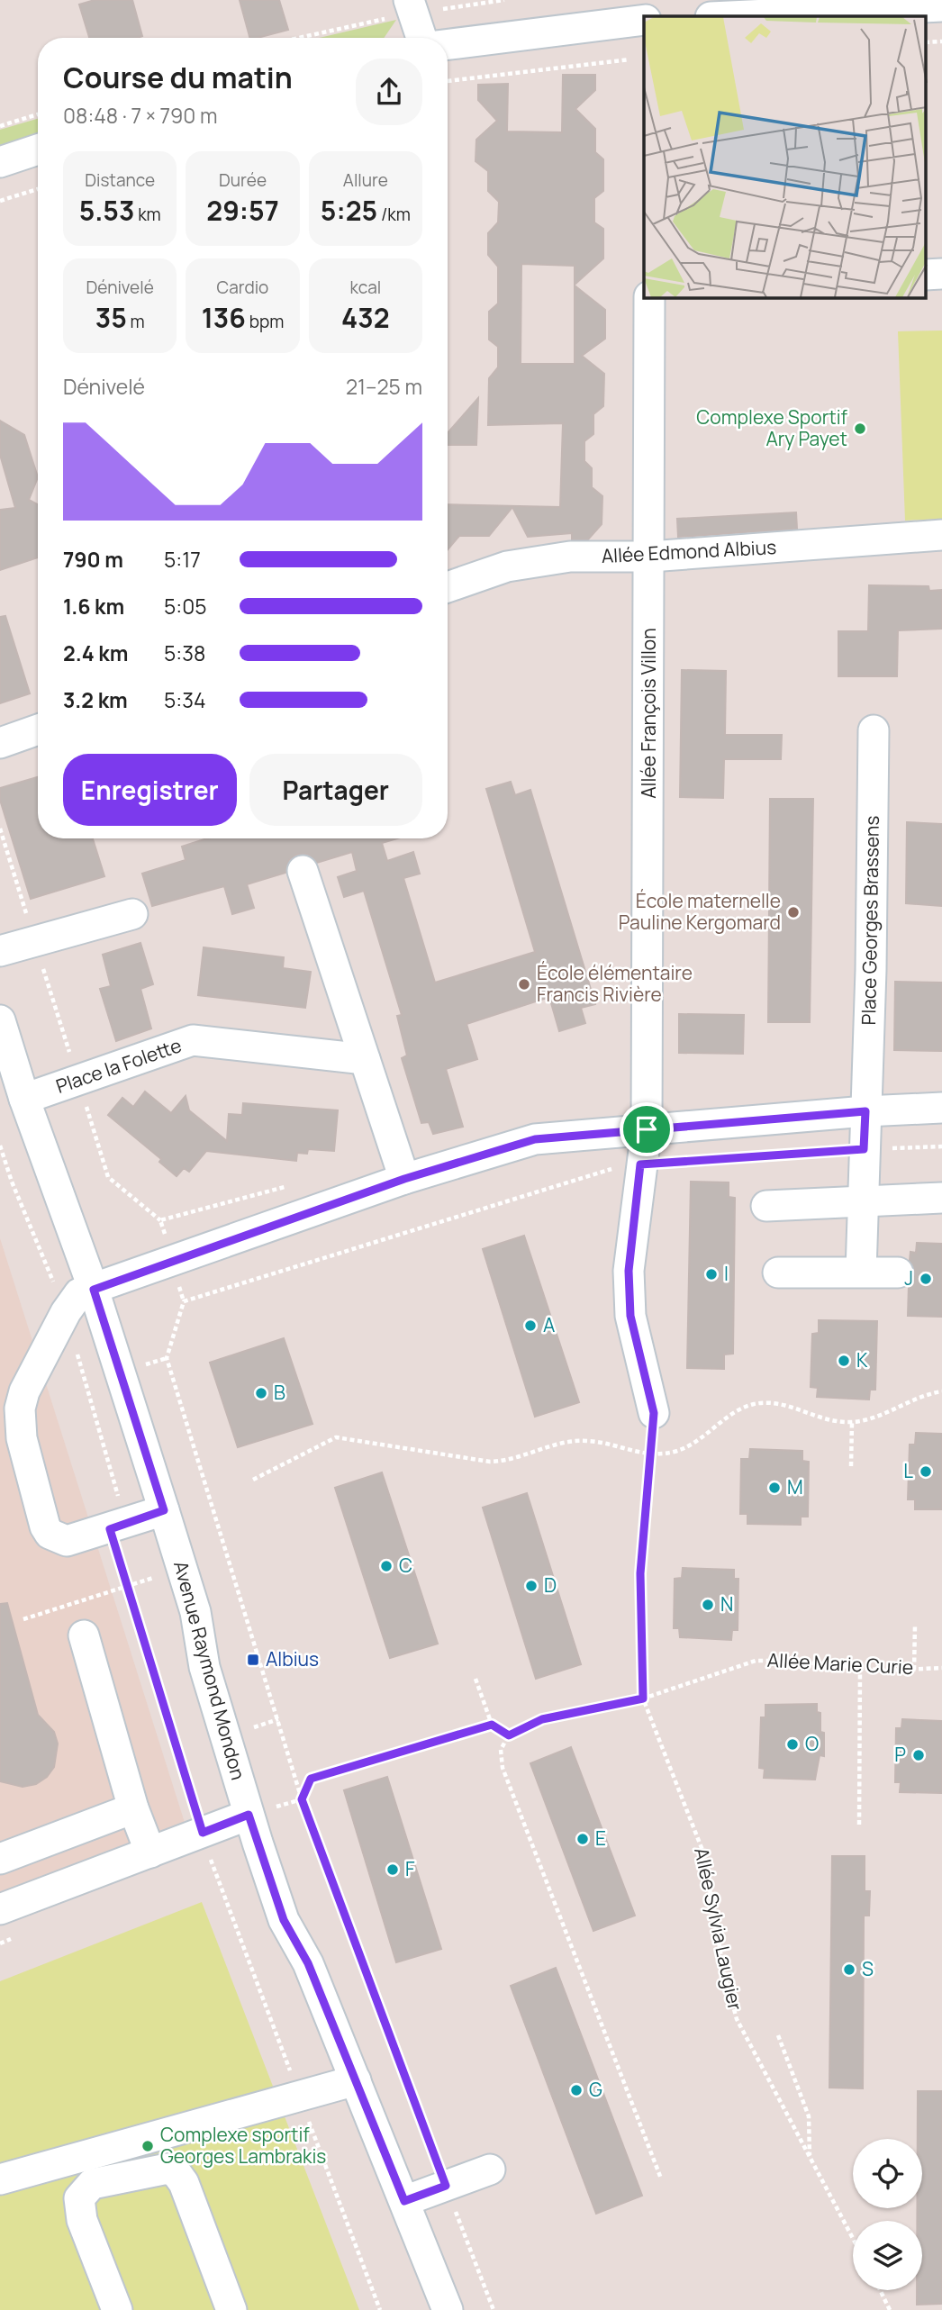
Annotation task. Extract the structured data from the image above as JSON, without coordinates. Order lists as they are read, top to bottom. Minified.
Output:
{"streets":{"street":["Allée Edmond Albius","Allée François Villon","Place Georges Brassens","Place la Folette","Avenue Raymond Mondon"],"path":["Allée Marie Curie","Allée Sylvia Laugier"]},"crossings":[["Allée Edmond Albius","Allée François Villon"],["Place la Folette","Avenue Raymond Mondon"],["Allée Marie Curie","Allée Sylvia Laugier"]],"places":{"other":["Complexe Sportif Ary Payet","École maternelle Pauline Kergomard","École élémentaire Francis Rivière","I","J","A","K","B","L","M","C","D","N","O","P","E","F","S","G","Complexe sportif Georges Lambrakis"],"transit":["Albius"]},"page":{"heading":["Course du matin","08:48 · 7 × 790 m"],"stats":[["Distance","5.53 km"],["Durée","29:57"],["Allure","5:25 /km"],["Dénivelé","35 m"],["Cardio","136 bpm"],["kcal","432"]],"chart":["Dénivelé","21–25 m"],"list":[{"name":"790 m","note":"5:17"},{"name":"1.6 km","note":"5:05"},{"name":"2.4 km","note":"5:38"},{"name":"3.2 km","note":"5:34"}],"buttons":["Enregistrer","Partager"]}}
